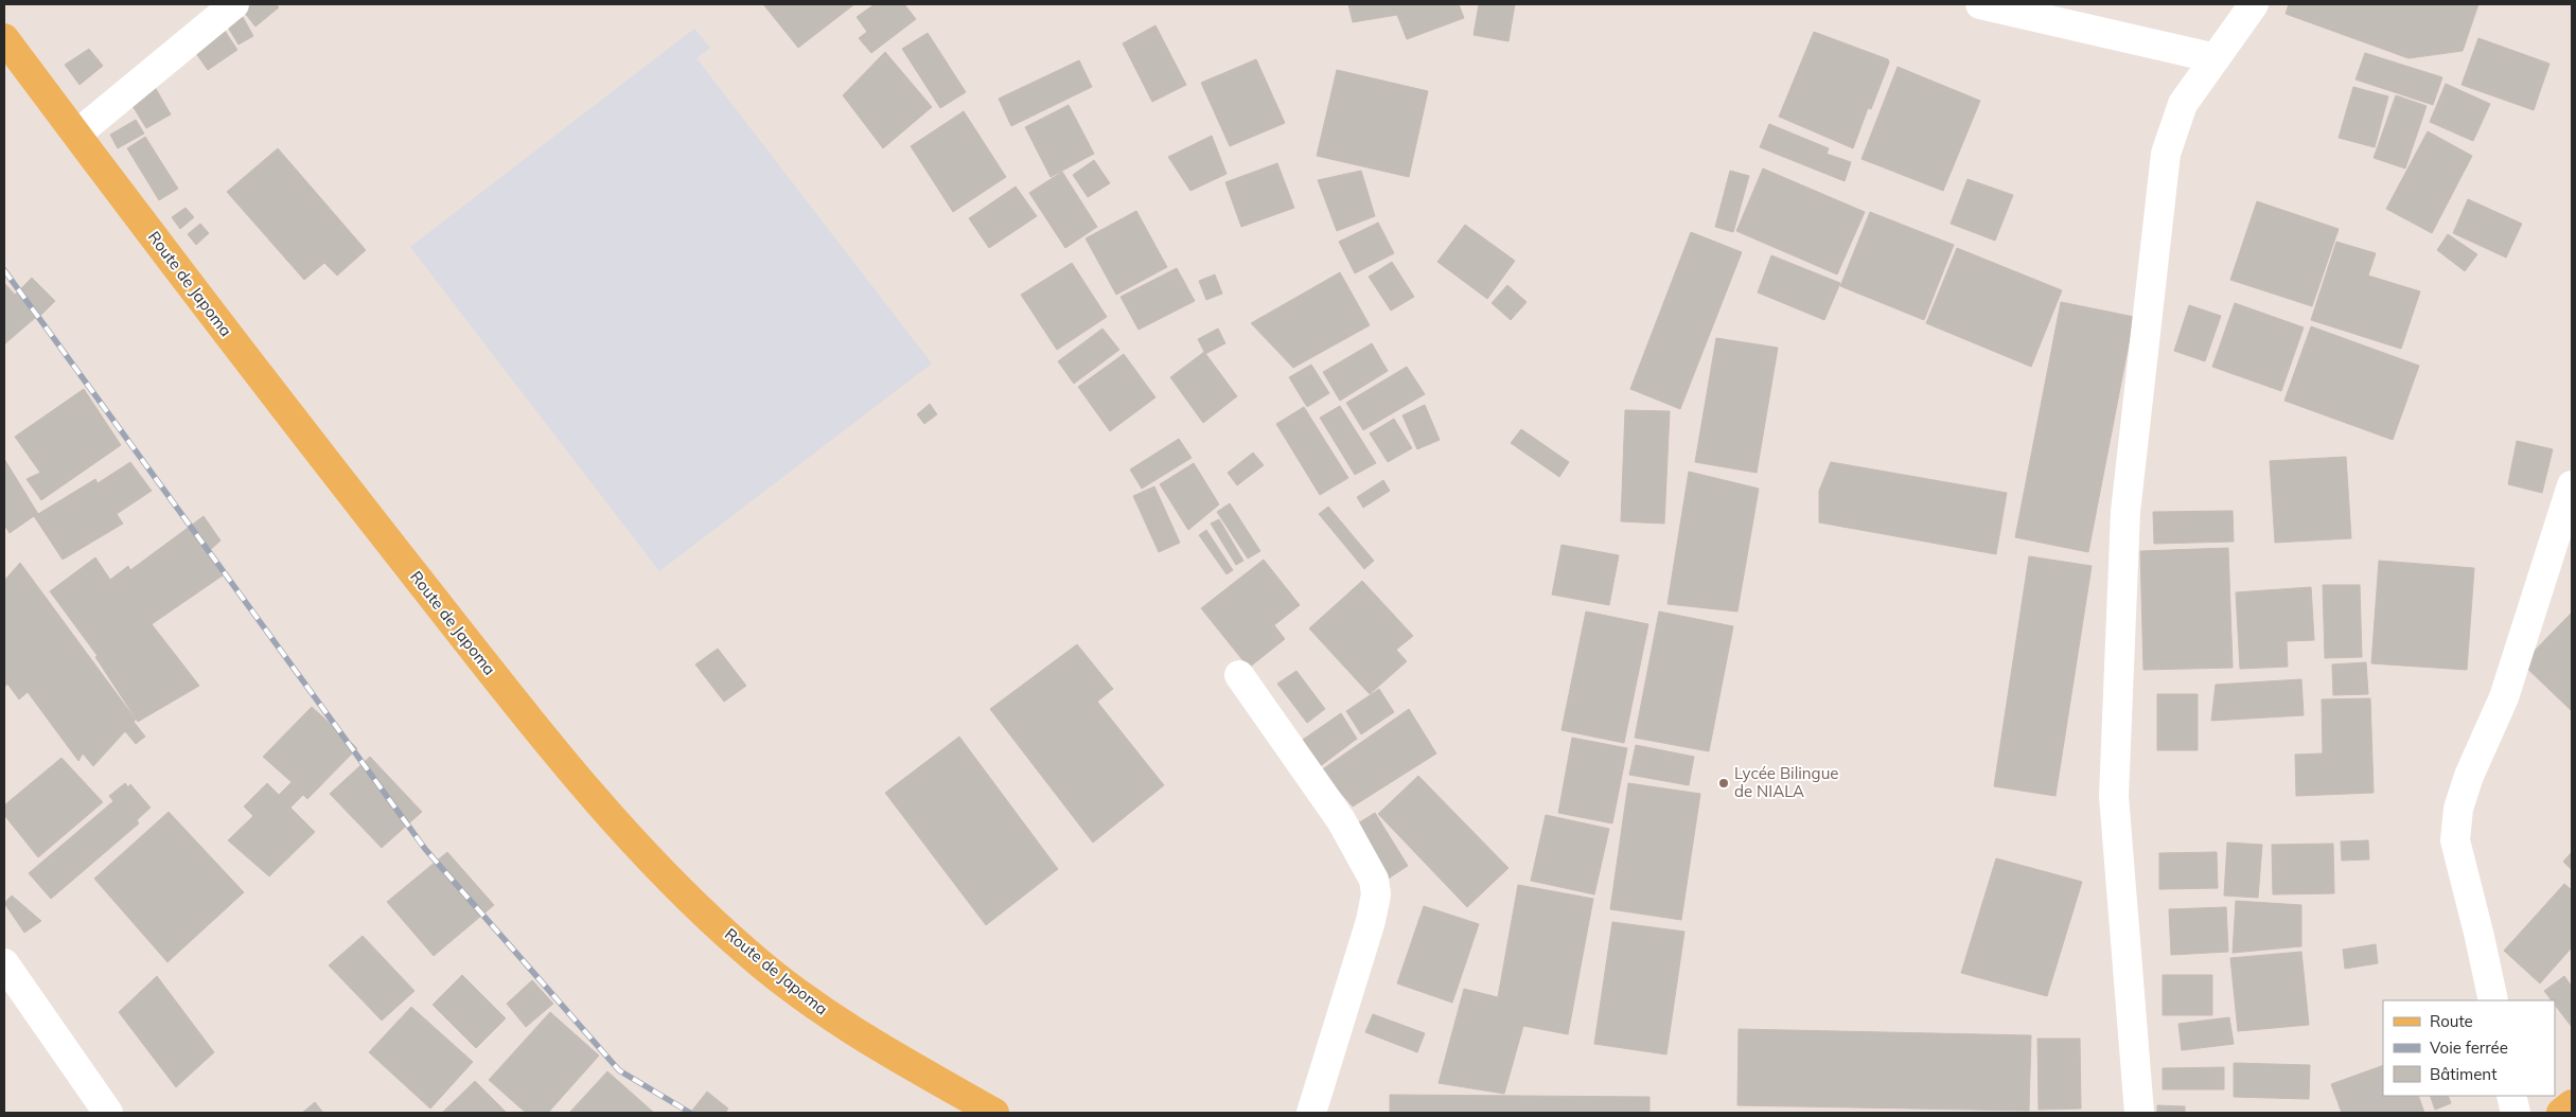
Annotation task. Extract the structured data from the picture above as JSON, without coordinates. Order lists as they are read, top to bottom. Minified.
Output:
{"streets":{"main road":["Route de Japoma"]},"places":["Lycée Bilingue de NIALA"],"legend":["Route","Voie ferrée","Bâtiment"]}
